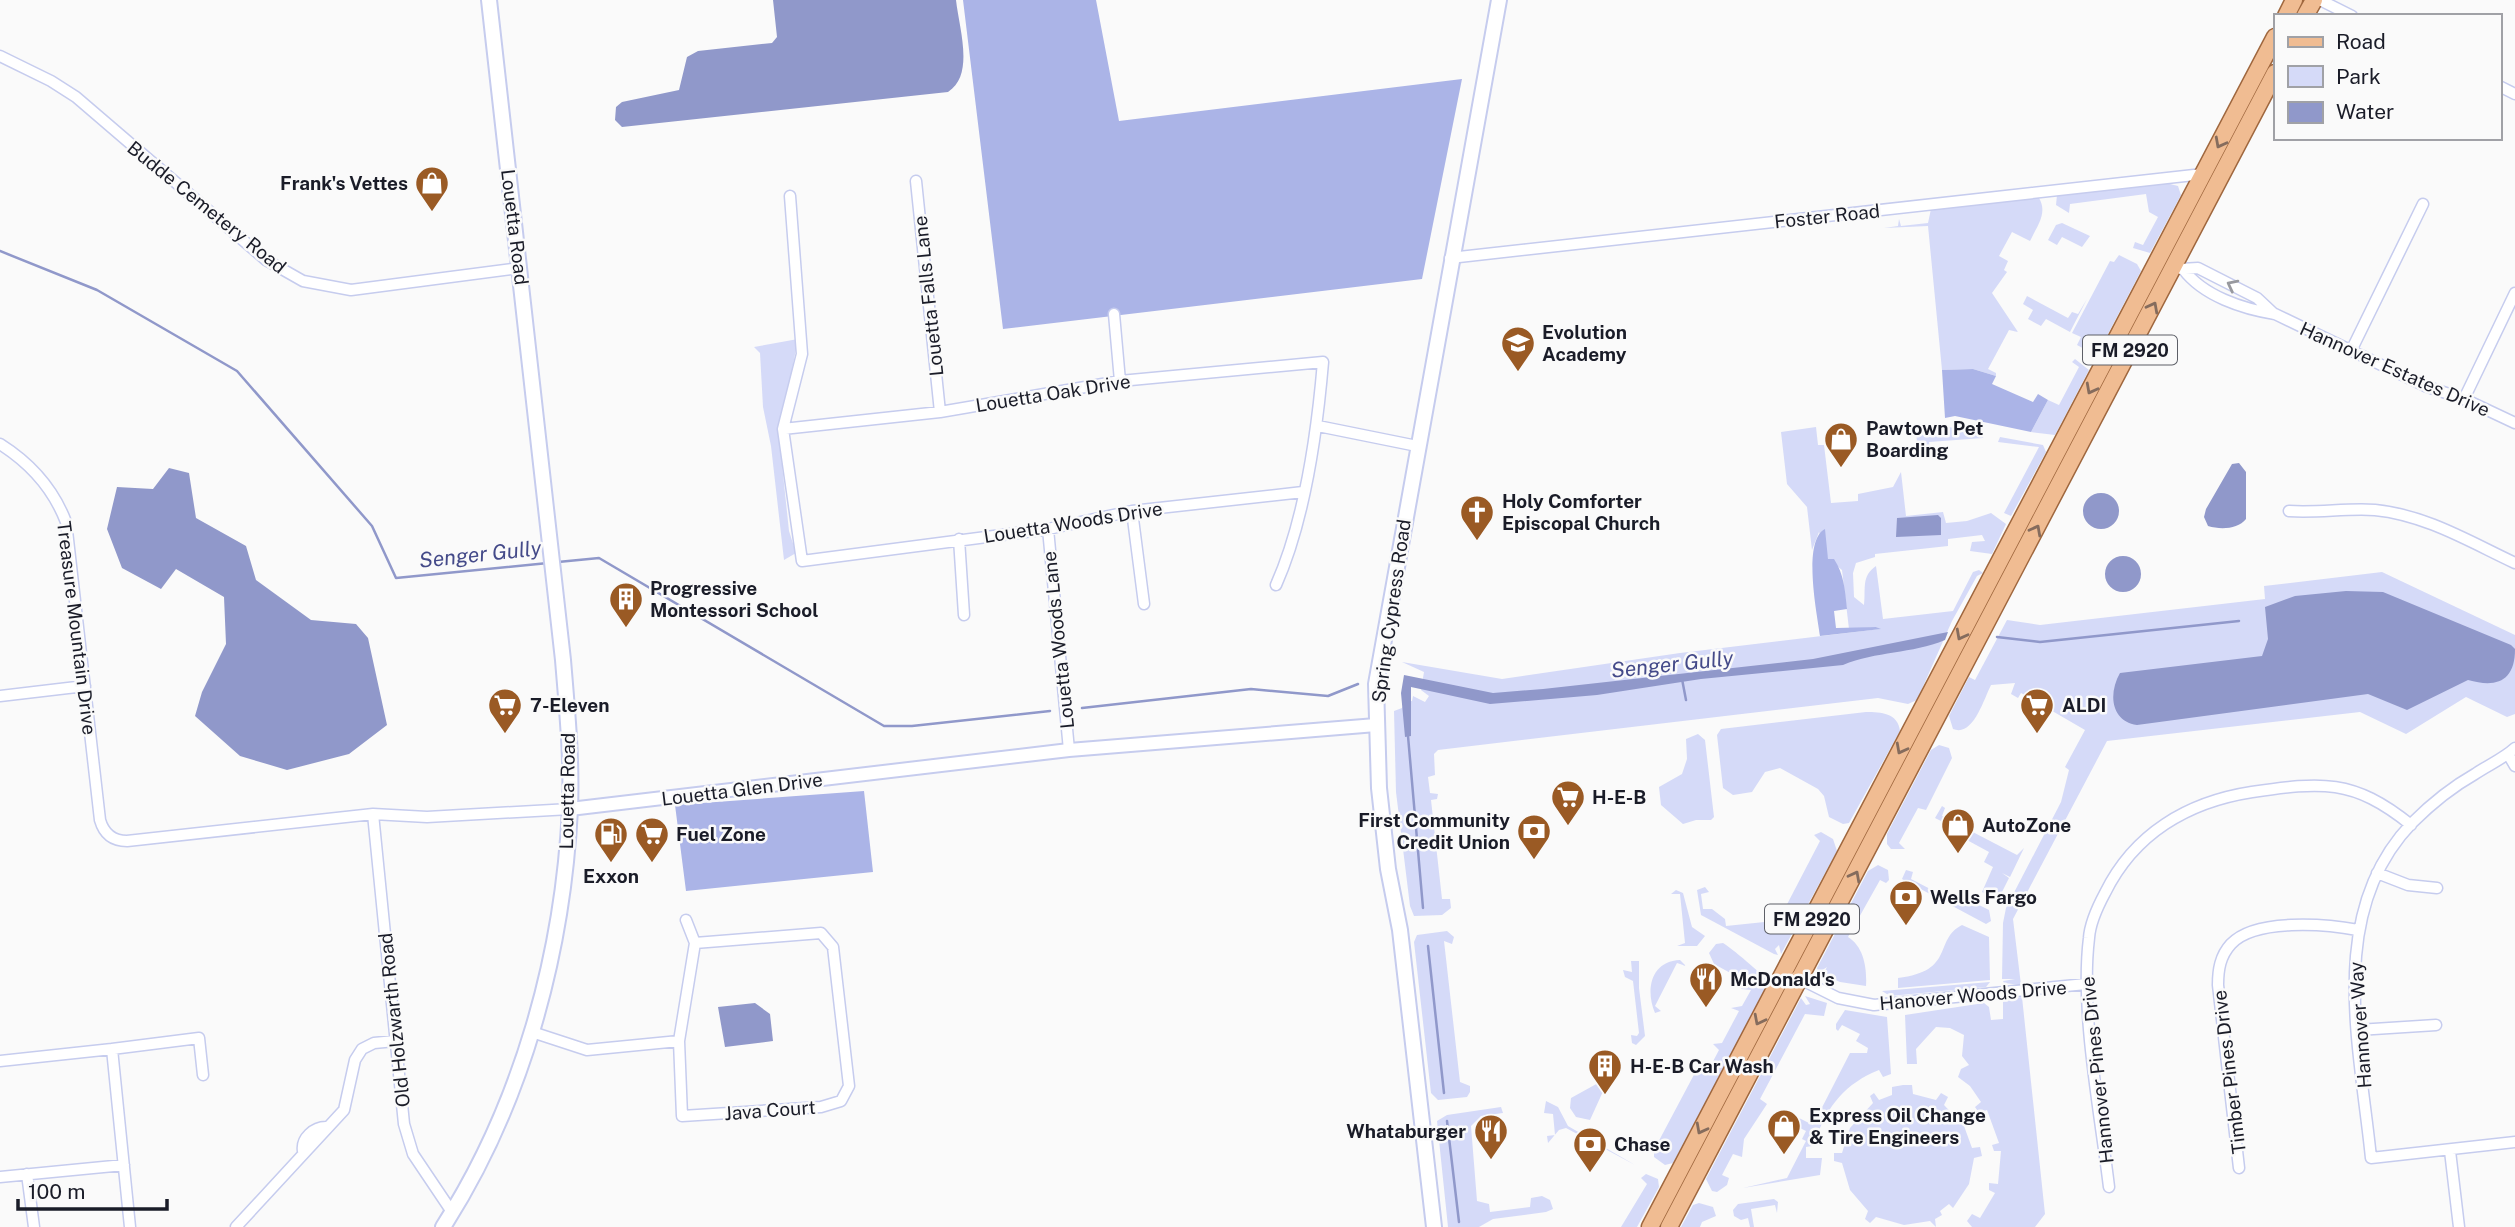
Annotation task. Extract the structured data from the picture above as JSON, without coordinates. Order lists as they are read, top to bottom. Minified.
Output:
{"streets":{"main road":["Louetta Road","FM 2920","Spring Cypress Road"],"street":["Budde Cemetery Road","Foster Road","Louetta Falls Lane","Hannover Estates Drive","Louetta Oak Drive","Louetta Woods Drive","Treasure Mountain Drive","Louetta Woods Lane","Louetta Glen Drive","Hanover Woods Drive","Old Holzwarth Road","Hannover Way","Hannover Pines Drive","Timber Pines Drive","Java Court"]},"crossings":[["Budde Cemetery Road","Louetta Road"],["Foster Road","FM 2920"],["Foster Road","Spring Cypress Road"],["Louetta Road","Louetta Glen Drive"],["Louetta Road","Old Holzwarth Road"],["Louetta Falls Lane","Louetta Oak Drive"],["FM 2920","Hannover Estates Drive"],["FM 2920","Hanover Woods Drive"],["Louetta Oak Drive","Louetta Woods Drive"],["Louetta Woods Drive","Louetta Woods Lane"],["Spring Cypress Road","Louetta Glen Drive"],["Treasure Mountain Drive","Louetta Glen Drive"],["Louetta Woods Lane","Louetta Glen Drive"],["Louetta Glen Drive","Old Holzwarth Road"],["Hanover Woods Drive","Hannover Pines Drive"],["Hannover Way","Hannover Pines Drive"],["Hannover Way","Timber Pines Drive"]],"water":["Senger Gully"],"places":{"shop":["Frank's Vettes","Pawtown Pet Boarding","AutoZone","Express Oil Change & Tire Engineers"],"school or university":["Evolution Academy"],"church":["Holy Comforter Episcopal Church"],"building":["Progressive Montessori School","H-E-B Car Wash"],"supermarket":["7-Eleven","ALDI","H-E-B","Fuel Zone"],"bank":["First Community Credit Union","Wells Fargo","Chase"],"fuel station":["Exxon"],"restaurant":["McDonald's","Whataburger"]},"legend":["Road","Park","Water"],"scale_bar":"100 m"}
